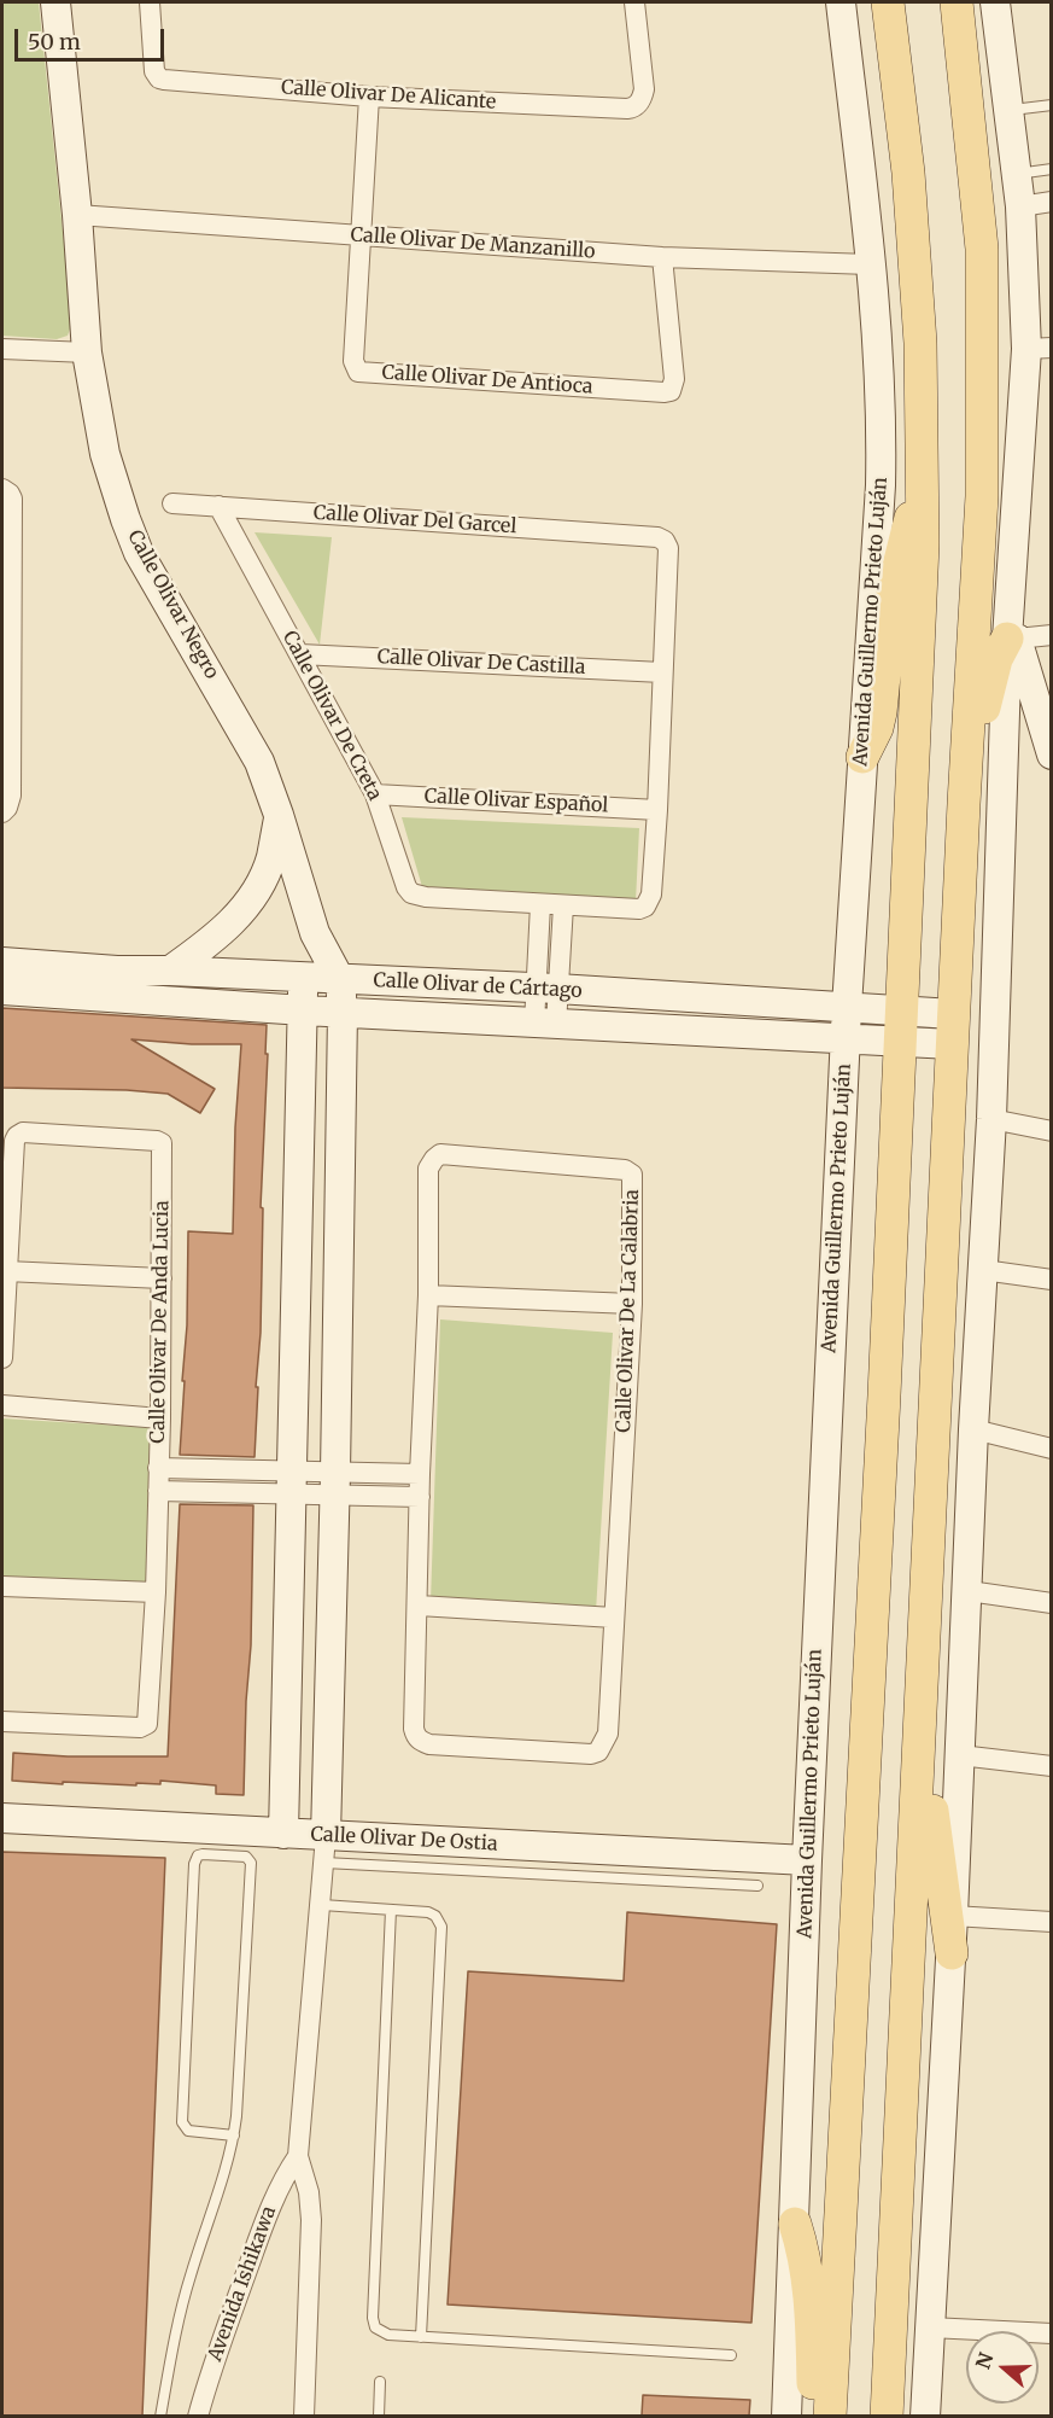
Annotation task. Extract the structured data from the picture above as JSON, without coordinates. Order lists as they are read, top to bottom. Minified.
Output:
{"streets":{"main road":["Avenida Guillermo Prieto Luján"],"street":["Calle Olivar De Alicante","Calle Olivar De Manzanillo","Calle Olivar De Antioca","Calle Olivar Del Garcel","Calle Olivar Negro","Calle Olivar De Castilla","Calle Olivar De Creta","Calle Olivar Español","Calle Olivar de Cártago","Calle Olivar De La Calabria","Calle Olivar De Anda Lucia","Calle Olivar De Ostia","Avenida Ishikawa"]},"crossings":[["Calle Olivar De Alicante","Calle Olivar De Antioca"],["Calle Olivar De Manzanillo","Calle Olivar De Antioca"],["Calle Olivar De Manzanillo","Calle Olivar Negro"],["Calle Olivar De Manzanillo","Avenida Guillermo Prieto Luján"],["Calle Olivar Del Garcel","Calle Olivar De Creta"],["Calle Olivar Negro","Calle Olivar de Cártago"],["Avenida Guillermo Prieto Luján","Calle Olivar de Cártago"],["Avenida Guillermo Prieto Luján","Calle Olivar De Ostia"],["Calle Olivar De Castilla","Calle Olivar De Creta"],["Calle Olivar De Creta","Calle Olivar Español"],["Calle Olivar De Ostia","Avenida Ishikawa"]],"scale_bar":"50 m","north":"left"}
